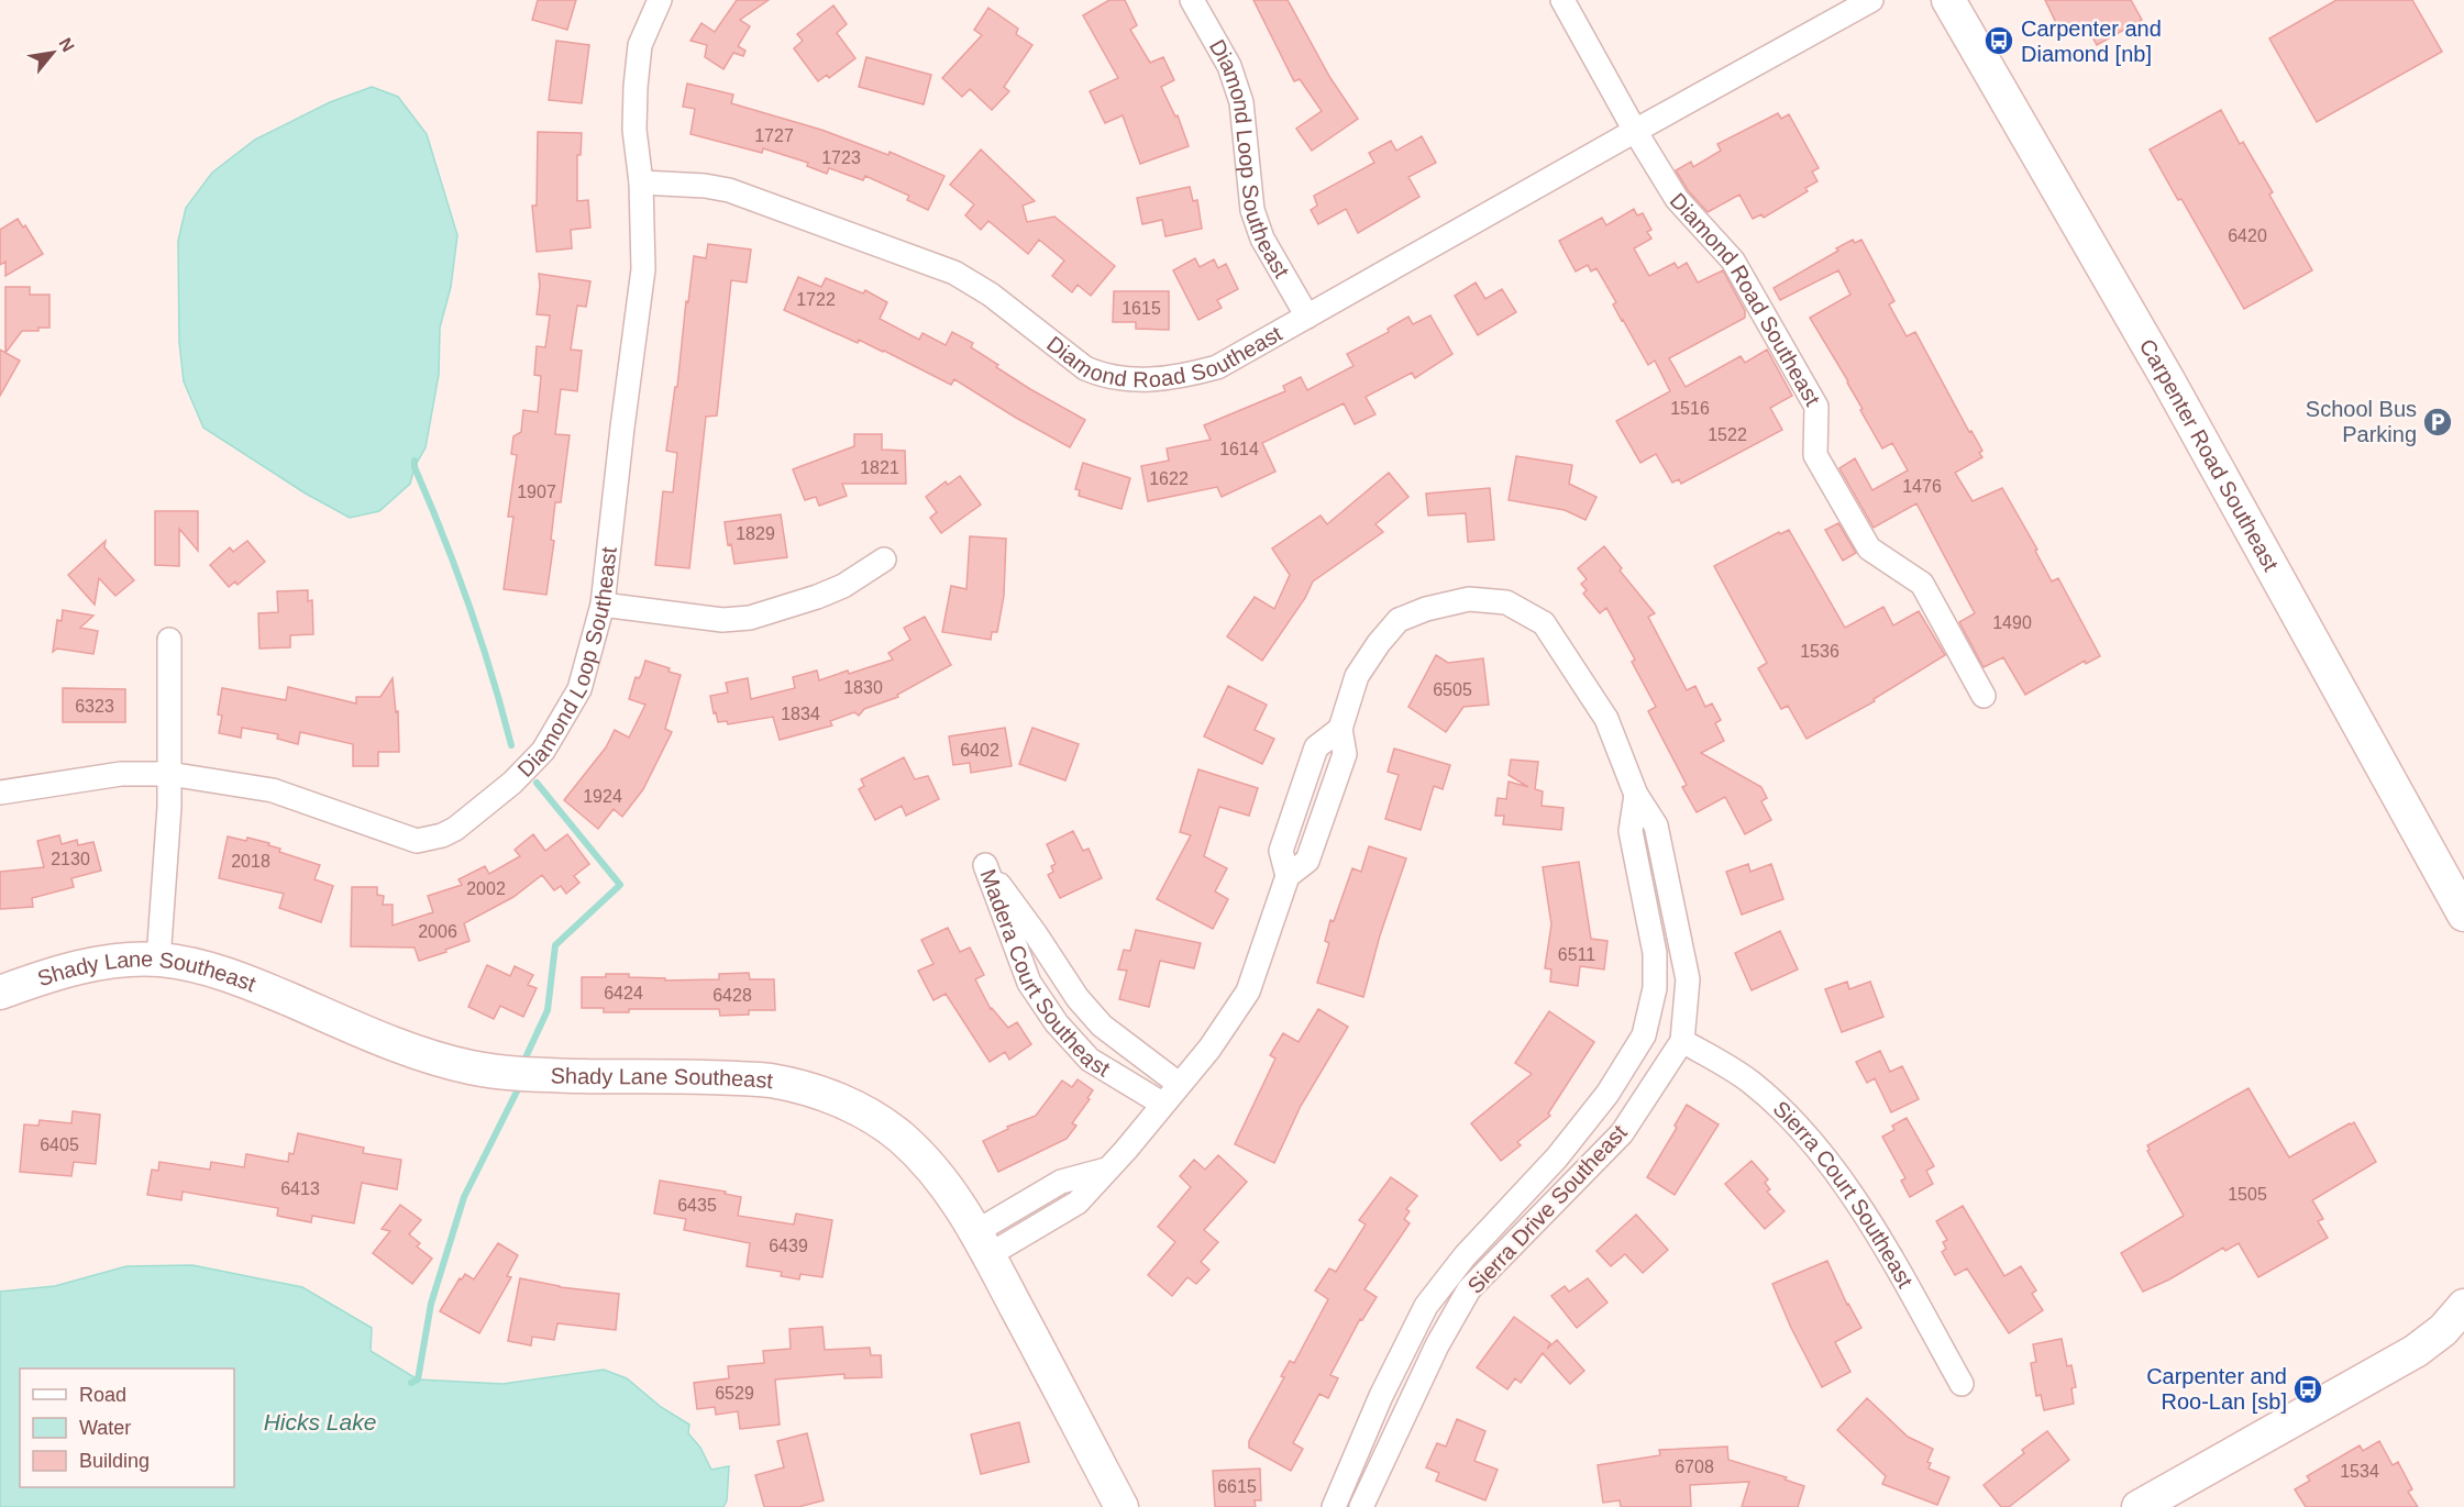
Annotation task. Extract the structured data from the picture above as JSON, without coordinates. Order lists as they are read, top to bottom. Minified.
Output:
{"streets":{"street":["Diamond Loop Southeast","Diamond Road Southeast","Carpenter Road Southeast","Madera Court Southeast","Shady Lane Southeast","Sierra Court Southeast","Sierra Drive Southeast"]},"crossings":[["Diamond Loop Southeast","Diamond Road Southeast"],["Madera Court Southeast","Sierra Drive Southeast"],["Shady Lane Southeast","Sierra Drive Southeast"],["Sierra Court Southeast","Sierra Drive Southeast"]],"water":["Hicks Lake"],"places":{"bus stop":["Carpenter and Diamond [nb]","Carpenter and Roo-Lan [sb]"],"parking":["School Bus Parking"]},"house_numbers":["1727","1723","6420","1722","1615","1516","1522","1614","1821","1622","1476","1907","1829","1490","1536","1830","6505","6323","1834","6402","1924","2130","2018","2002","2006","6511","6424","6428","6405","6413","1505","6435","6439","6529","6708","1534","6615"],"legend":["Road","Water","Building"],"north":"top right"}
